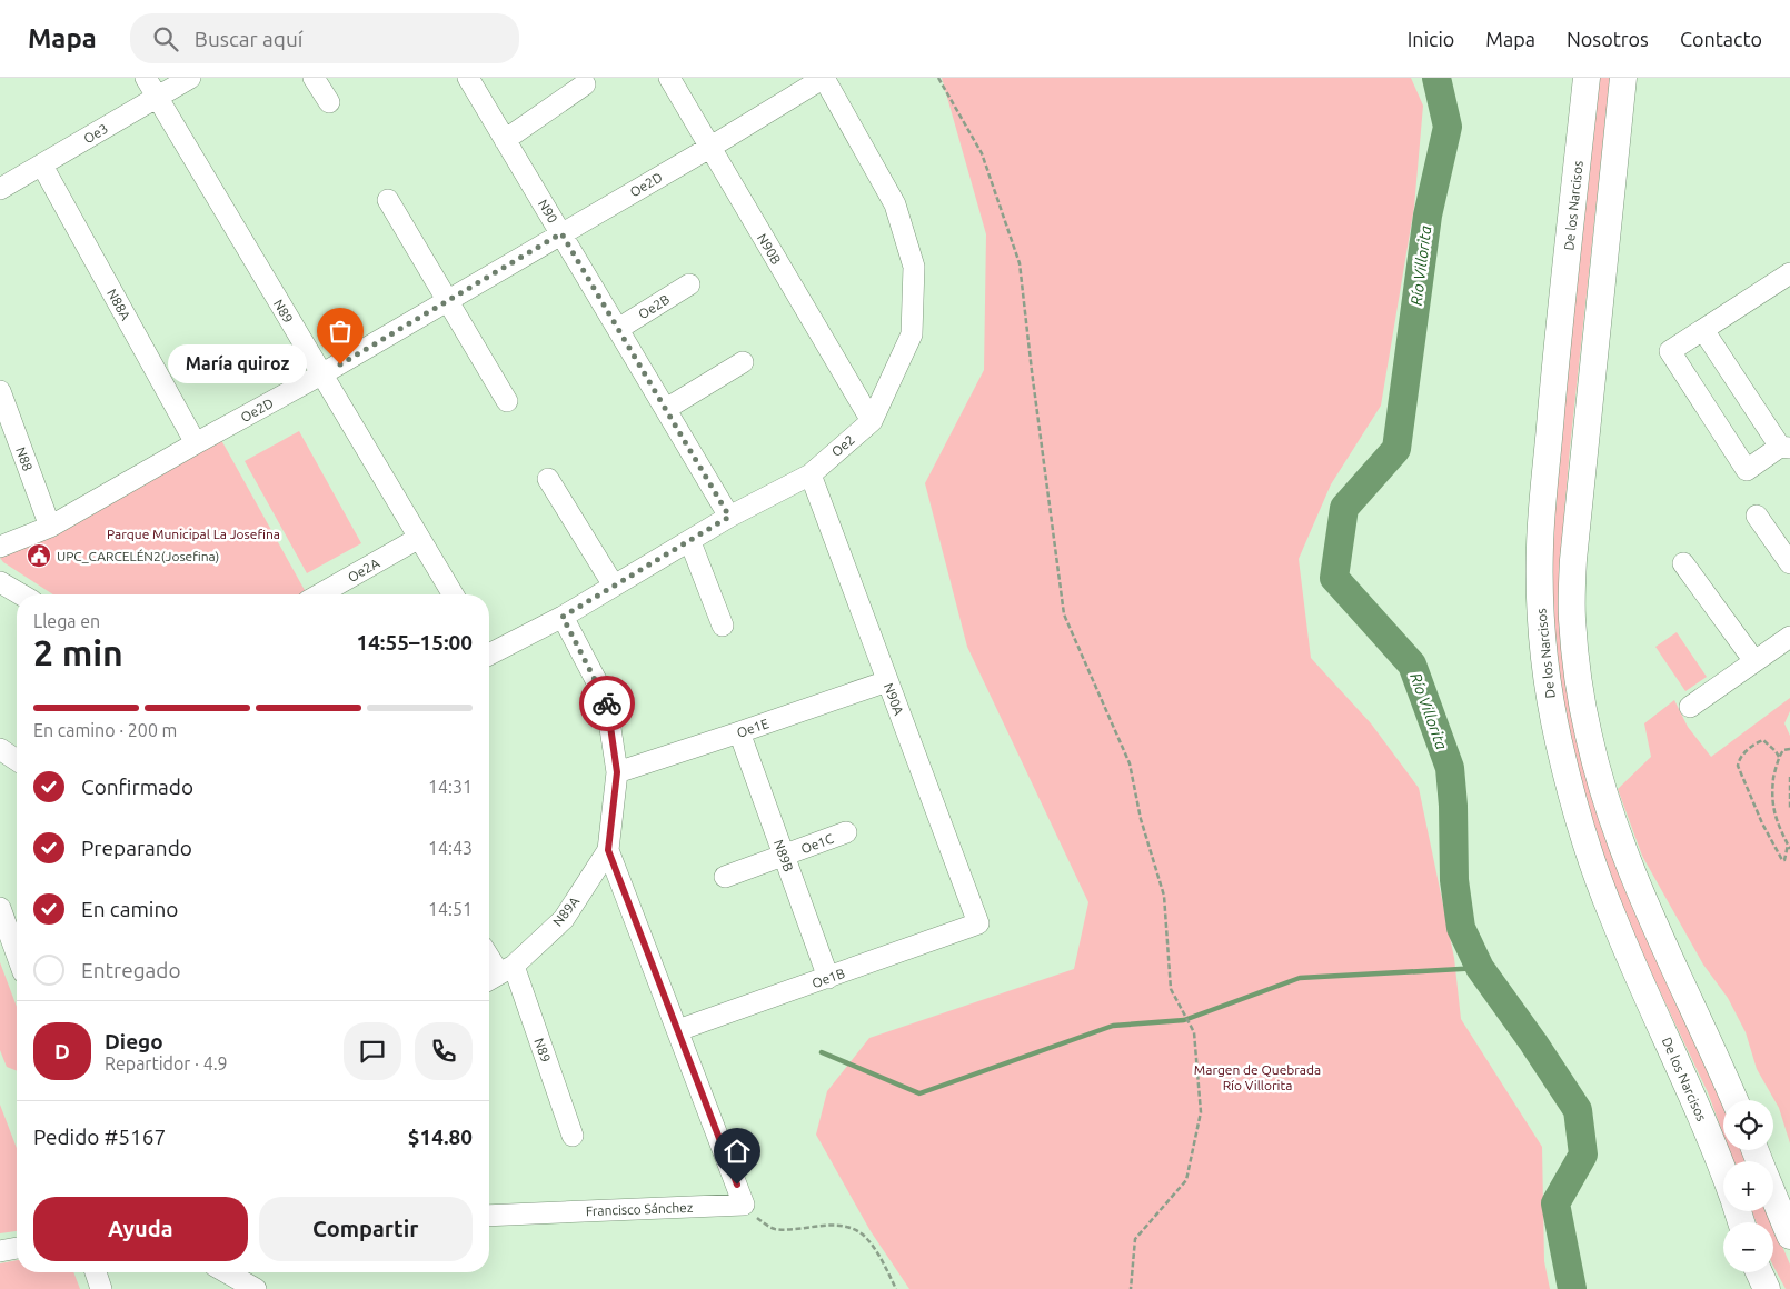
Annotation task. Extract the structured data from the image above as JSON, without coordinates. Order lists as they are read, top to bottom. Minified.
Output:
{"streets":{"main road":["De los Narcisos"],"street":["Oe3","Oe2D","N90","N90B","N88A","Oe2B","N89","Oe2","N88","Oe2A","N90A","Oe1E","Oe1C","N89B","N89A","Oe1B","Francisco Sánchez"]},"crossings":[["Oe3","N88A"],["Oe3","N89"],["Oe2D","N90"],["Oe2D","N90B"],["Oe2D","N88A"],["Oe2D","N89"],["Oe2D","Oe2"],["Oe2D","N88"],["N90","Oe2B"],["N90","Oe2"],["N90B","Oe2"],["N89","Oe2A"],["N89","N89A"],["Oe2","N90A"],["Oe2","N89A"],["N90A","Oe1E"],["N90A","Oe1B"],["Oe1E","N89B"],["Oe1E","N89A"],["Oe1C","N89B"],["N89B","Oe1B"],["N89A","Oe1B"]],"water":["Río Villorita"],"parks":["Parque Municipal La Josefina","Margen de Quebrada Río Villorita"],"places":{"other":["María quiroz"],"public building":["UPC_CARCELÉN2(Josefina)"]},"page":{"header":"Mapa","search":"Buscar aquí","nav":["Inicio","Mapa","Nosotros","Contacto"],"bubble":"María quiroz","heading":["2 min","Llega en","14:55–15:00"],"panel":["Diego","Repartidor · 4.9","Pedido #5167","$14.80"],"bar":"En camino · 200 m","list":[["Confirmado","14:31"],["Preparando","14:43"],["En camino","14:51"],"Entregado"],"round":"D","map_buttons":["+","−"],"buttons":["Ayuda","Compartir"]}}
